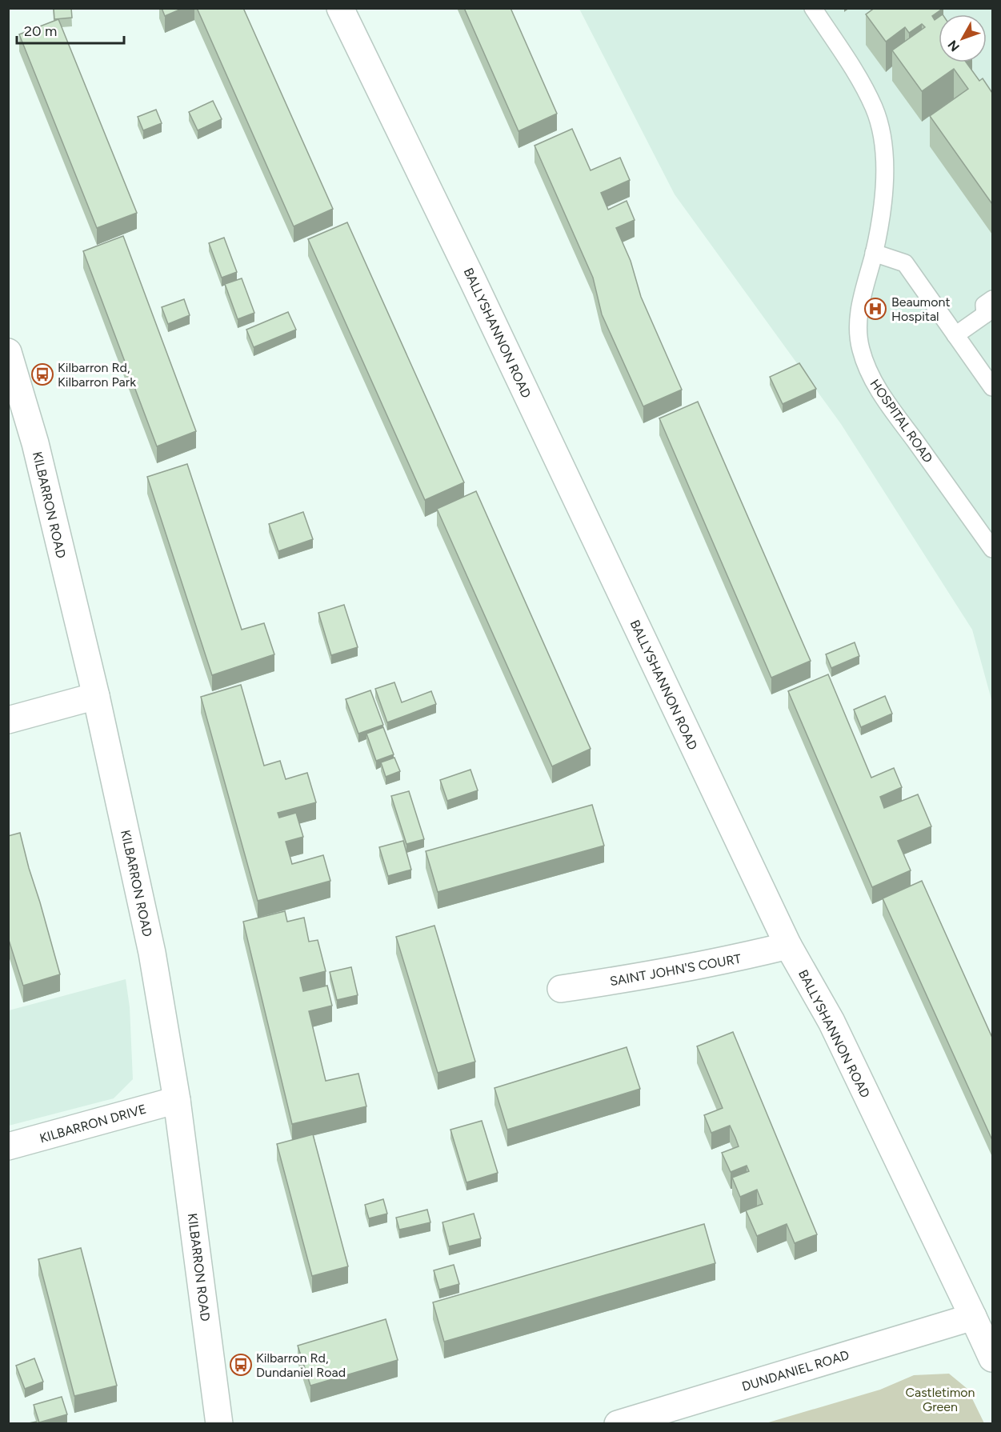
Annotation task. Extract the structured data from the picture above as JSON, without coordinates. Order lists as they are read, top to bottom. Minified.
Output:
{"streets":{"street":["BALLYSHANNON ROAD","KILBARRON ROAD","SAINT JOHN'S COURT","KILBARRON DRIVE","DUNDANIEL ROAD"],"lane":["HOSPITAL ROAD"]},"crossings":[["BALLYSHANNON ROAD","SAINT JOHN'S COURT"],["BALLYSHANNON ROAD","DUNDANIEL ROAD"],["KILBARRON ROAD","KILBARRON DRIVE"]],"parks":["Castletimon Green"],"places":{"hospital":["Beaumont Hospital"],"bus stop":["Kilbarron Rd, Kilbarron Park","Kilbarron Rd, Dundaniel Road"]},"scale_bar":"20 m","north":"bottom left"}
